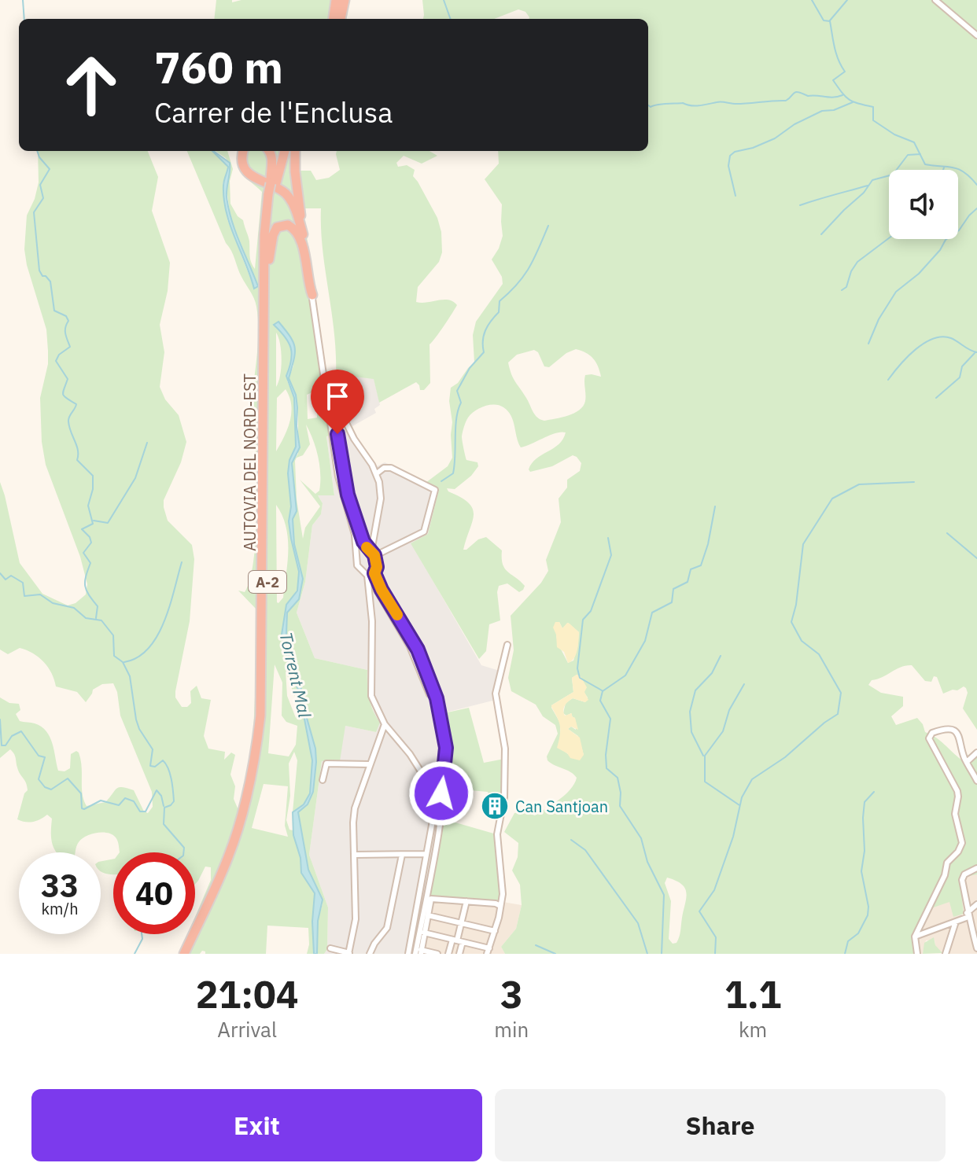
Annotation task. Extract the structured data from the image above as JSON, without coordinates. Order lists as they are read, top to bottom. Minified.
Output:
{"streets":{"highway":["AUTOVIA DEL NORD-EST","A-2"]},"water":["Torrent Mal"],"places":{"building":["Can Santjoan"]},"page":{"turn":["760 m","Carrer de l'Enclusa"],"speed":"33 km/h","limit":"40","eta":["21:04","Arrival","3","min","1.1","km"],"buttons":["Exit","Share"]}}
